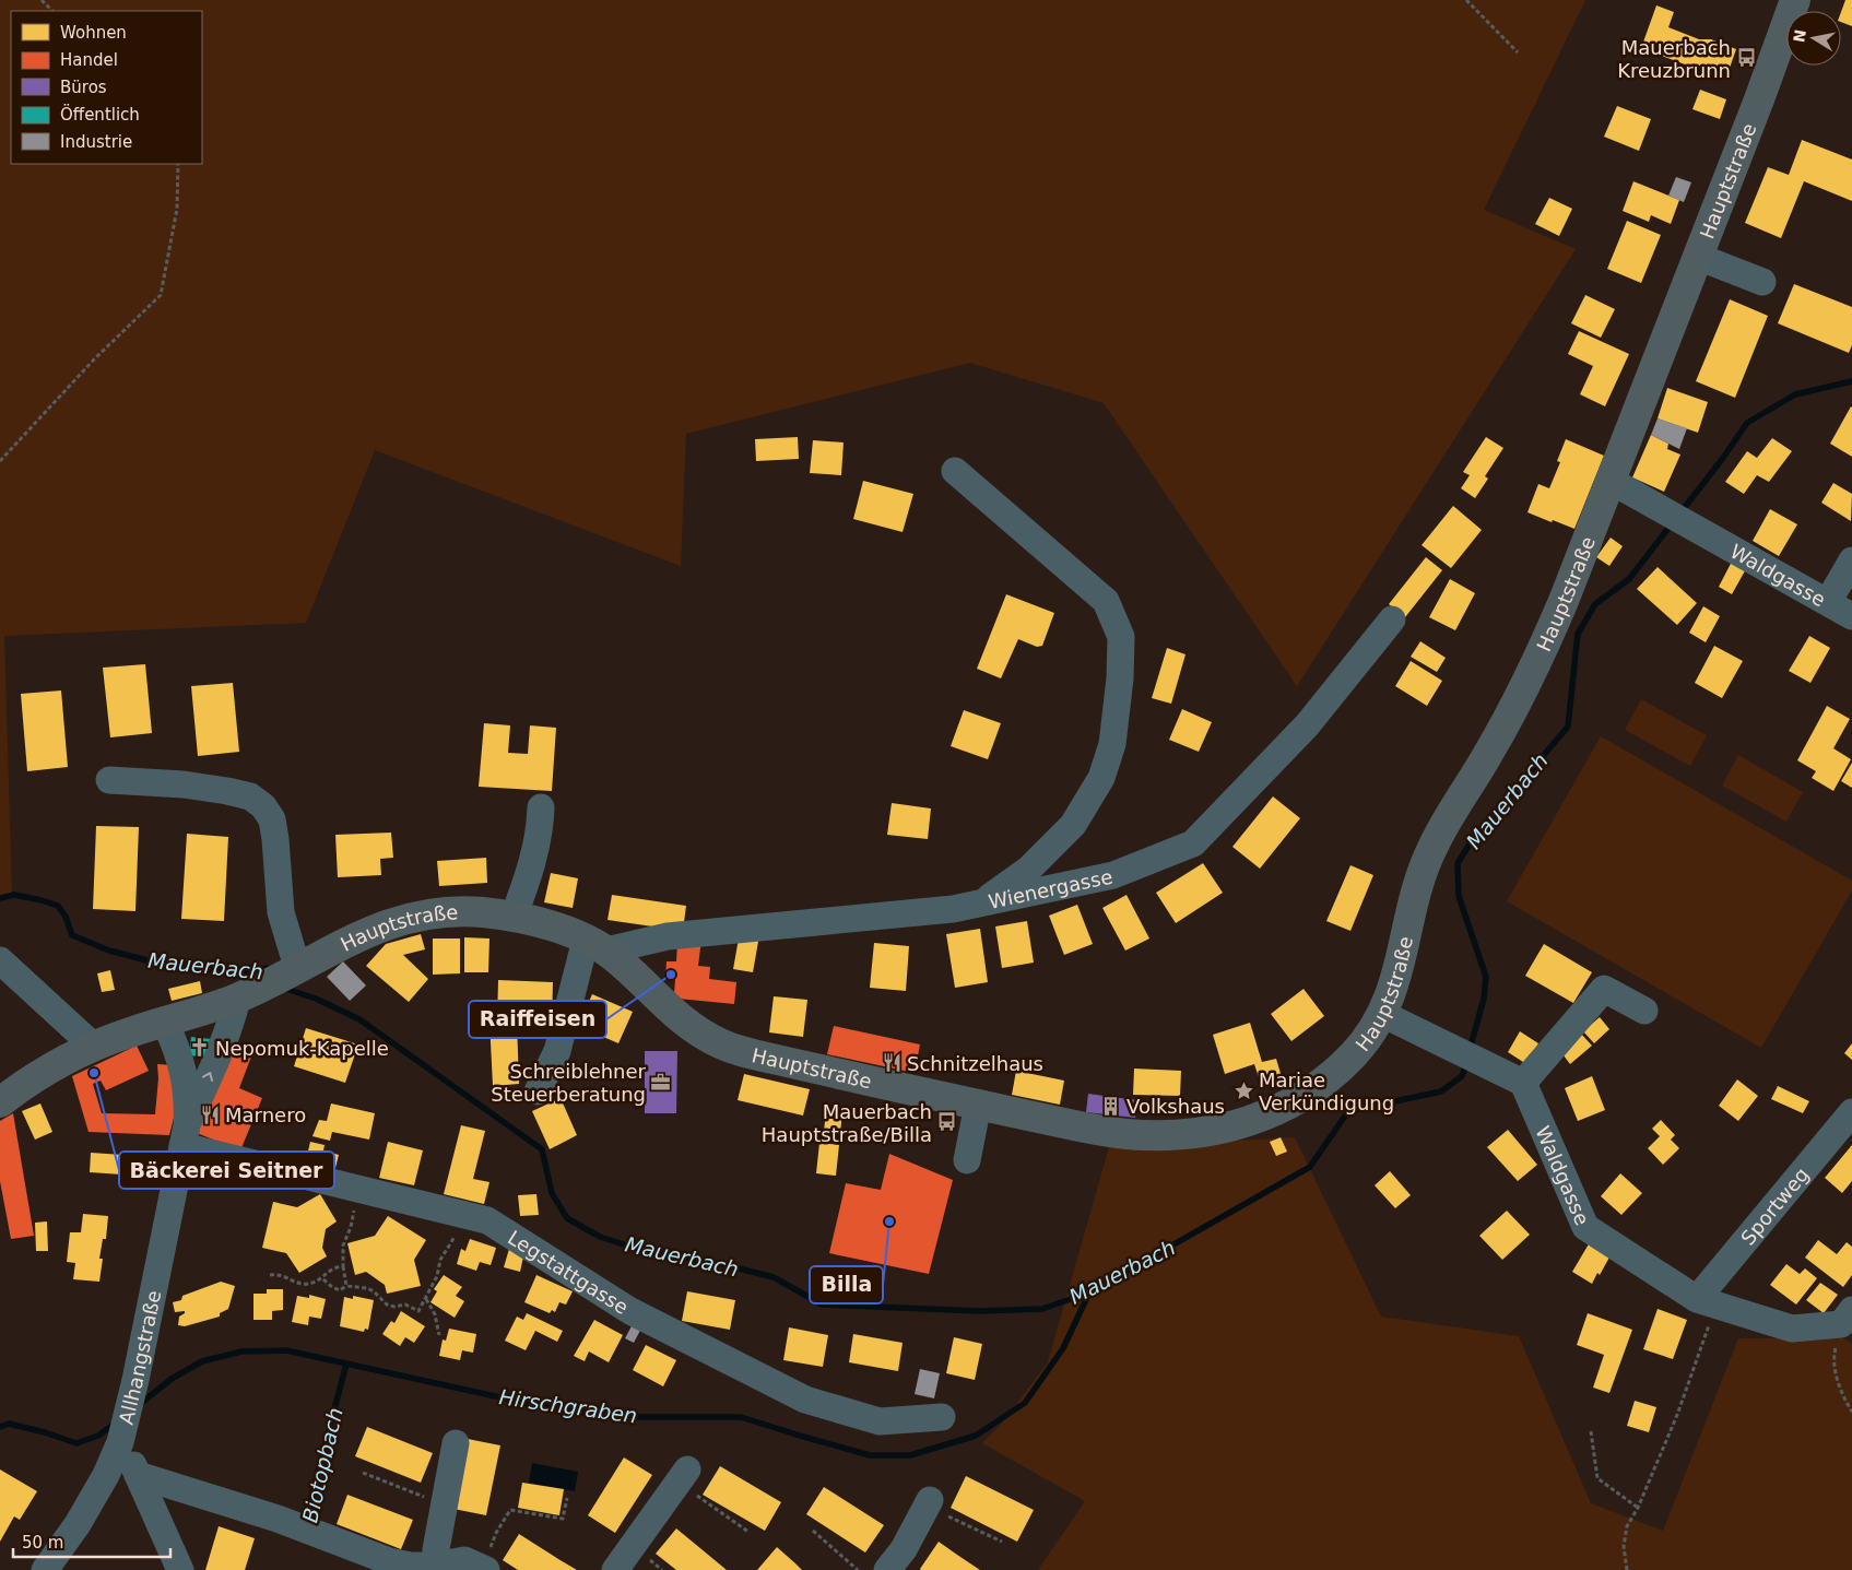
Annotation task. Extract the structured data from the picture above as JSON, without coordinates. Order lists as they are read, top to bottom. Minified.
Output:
{"streets":{"main road":["Hauptstraße"],"street":["Waldgasse","Wienergasse","Sportweg","Legstattgasse","Allhangstraße"]},"crossings":[["Hauptstraße","Waldgasse"],["Hauptstraße","Wienergasse"],["Hauptstraße","Allhangstraße"],["Waldgasse","Sportweg"],["Legstattgasse","Allhangstraße"]],"water":["Mauerbach","Hirschgraben","Biotopbach"],"places":{"bus stop":["Mauerbach Kreuzbrunn","Mauerbach Hauptstraße/Billa"],"other":["Raiffeisen","Bäckerei Seitner","Billa"],"church":["Nepomuk-Kapelle"],"restaurant":["Schnitzelhaus","Marnero"],"office":["Schreiblehner Steuerberatung"],"place":["Mariae Verkündigung"],"building":["Volkshaus"]},"legend":["Wohnen","Handel","Büros","Öffentlich","Industrie"],"scale_bar":"50 m","north":"left"}
